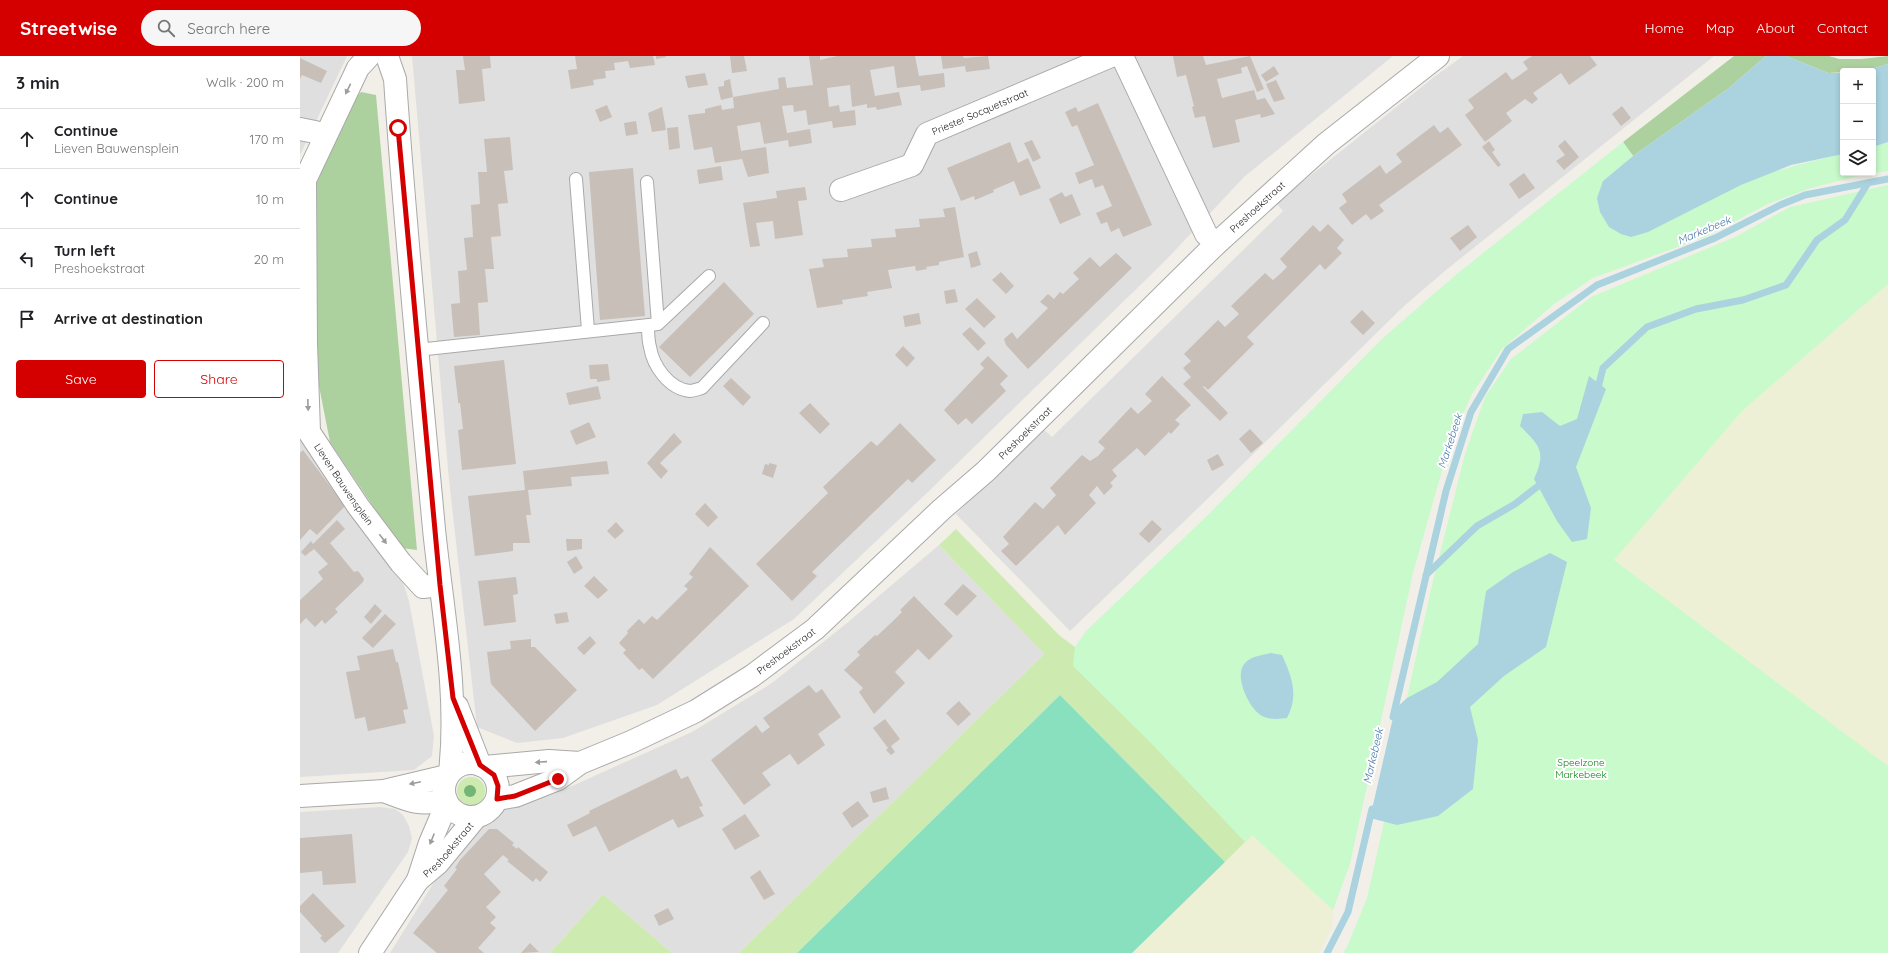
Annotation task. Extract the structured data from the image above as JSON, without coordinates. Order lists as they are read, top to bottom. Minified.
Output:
{"streets":{"street":["Priester Socquetstraat","Preshoekstraat","Lieven Bauwensplein"]},"water":["Markebeek"],"parks":["Speelzone Markebeek"],"page":{"header":"Streetwise","search":"Search here","nav":["Home","Map","About","Contact"],"heading":["3 min","Walk · 200 m"],"map_buttons":["+","−"],"list":[["Continue","Lieven Bauwensplein","170 m"],["Continue","10 m"],["Turn left","Preshoekstraat","20 m"],"Arrive at destination"],"buttons":["Save","Share"]}}
